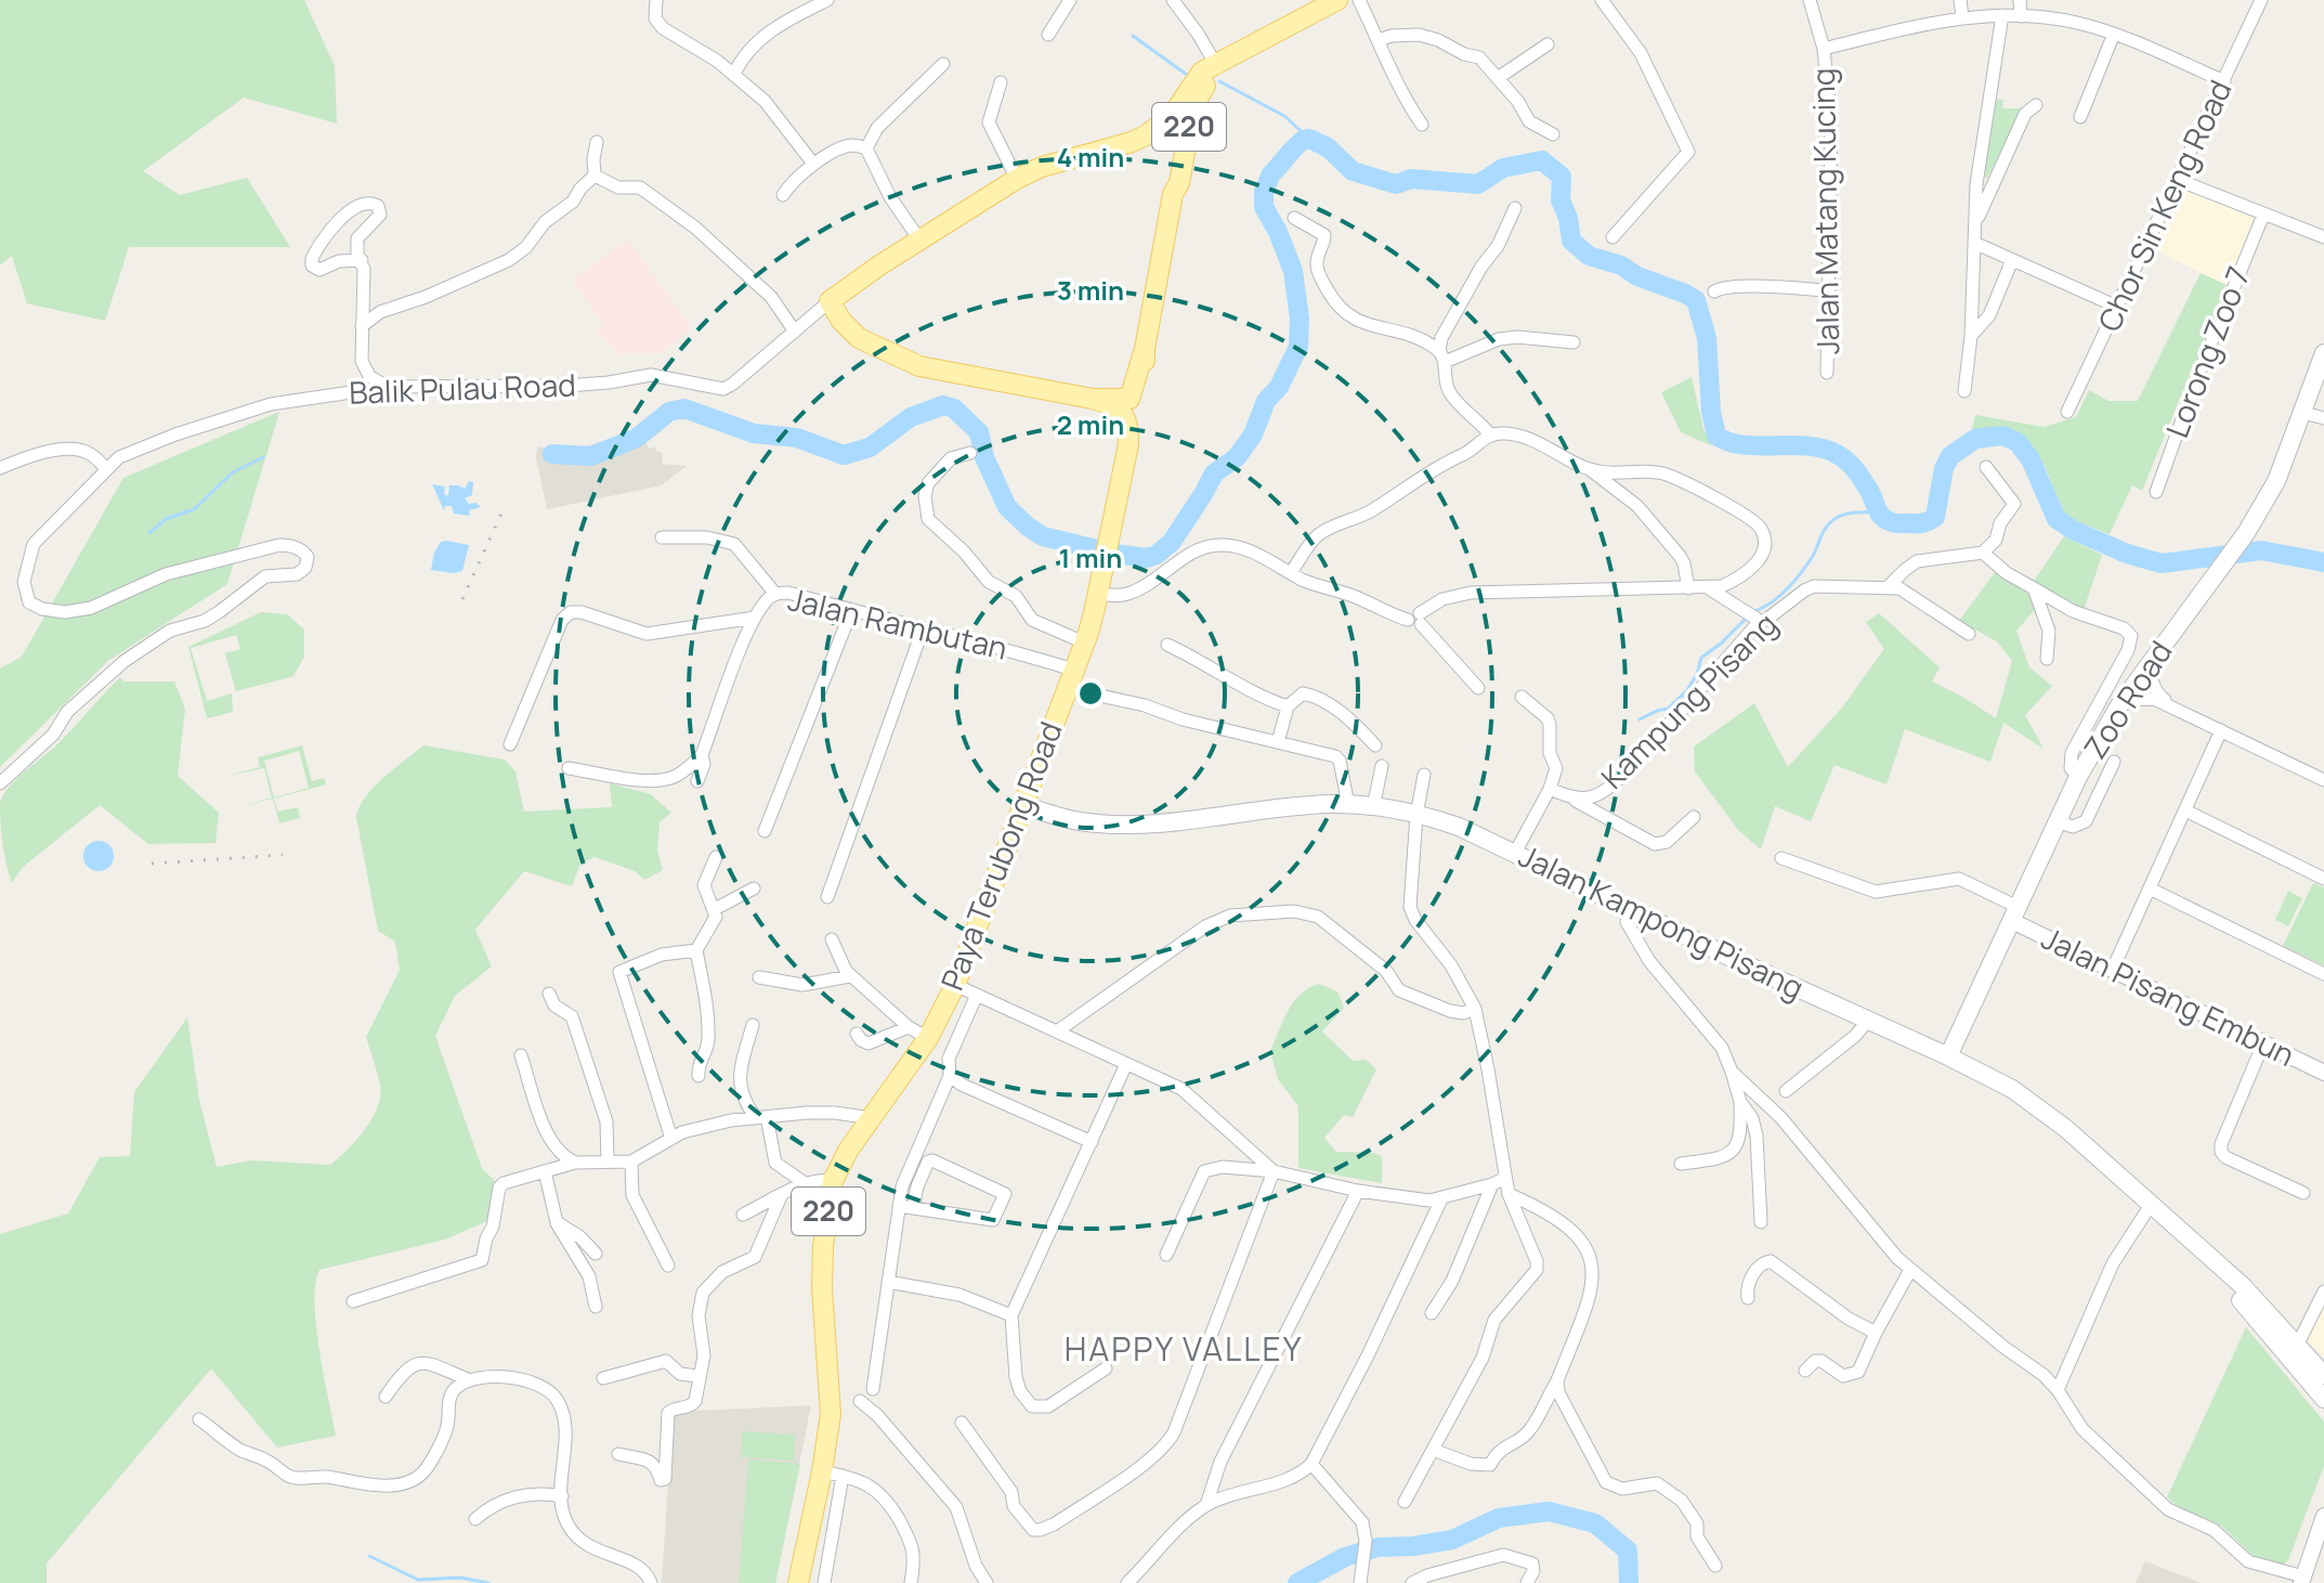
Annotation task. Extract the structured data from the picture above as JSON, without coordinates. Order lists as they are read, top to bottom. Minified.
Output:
{"streets":{"main road":["220","Balik Pulau Road","Zoo Road","Paya Terubong Road","Jalan Kampong Pisang"],"street":["Chor Sin Keng Road","Jalan Matang Kucing","Lorong Zoo 7","Jalan Rambutan","Kampung Pisang","Jalan Pisang Embun"]},"crossings":[["220","Balik Pulau Road"],["220","Paya Terubong Road"],["Balik Pulau Road","Paya Terubong Road"],["Jalan Rambutan","Paya Terubong Road"],["Jalan Rambutan","Jalan Kampong Pisang"],["Zoo Road","Jalan Kampong Pisang"],["Zoo Road","Jalan Pisang Embun"],["Paya Terubong Road","Jalan Kampong Pisang"]],"districts":["HAPPY VALLEY"],"rings":["4 min","3 min","2 min","1 min"]}
